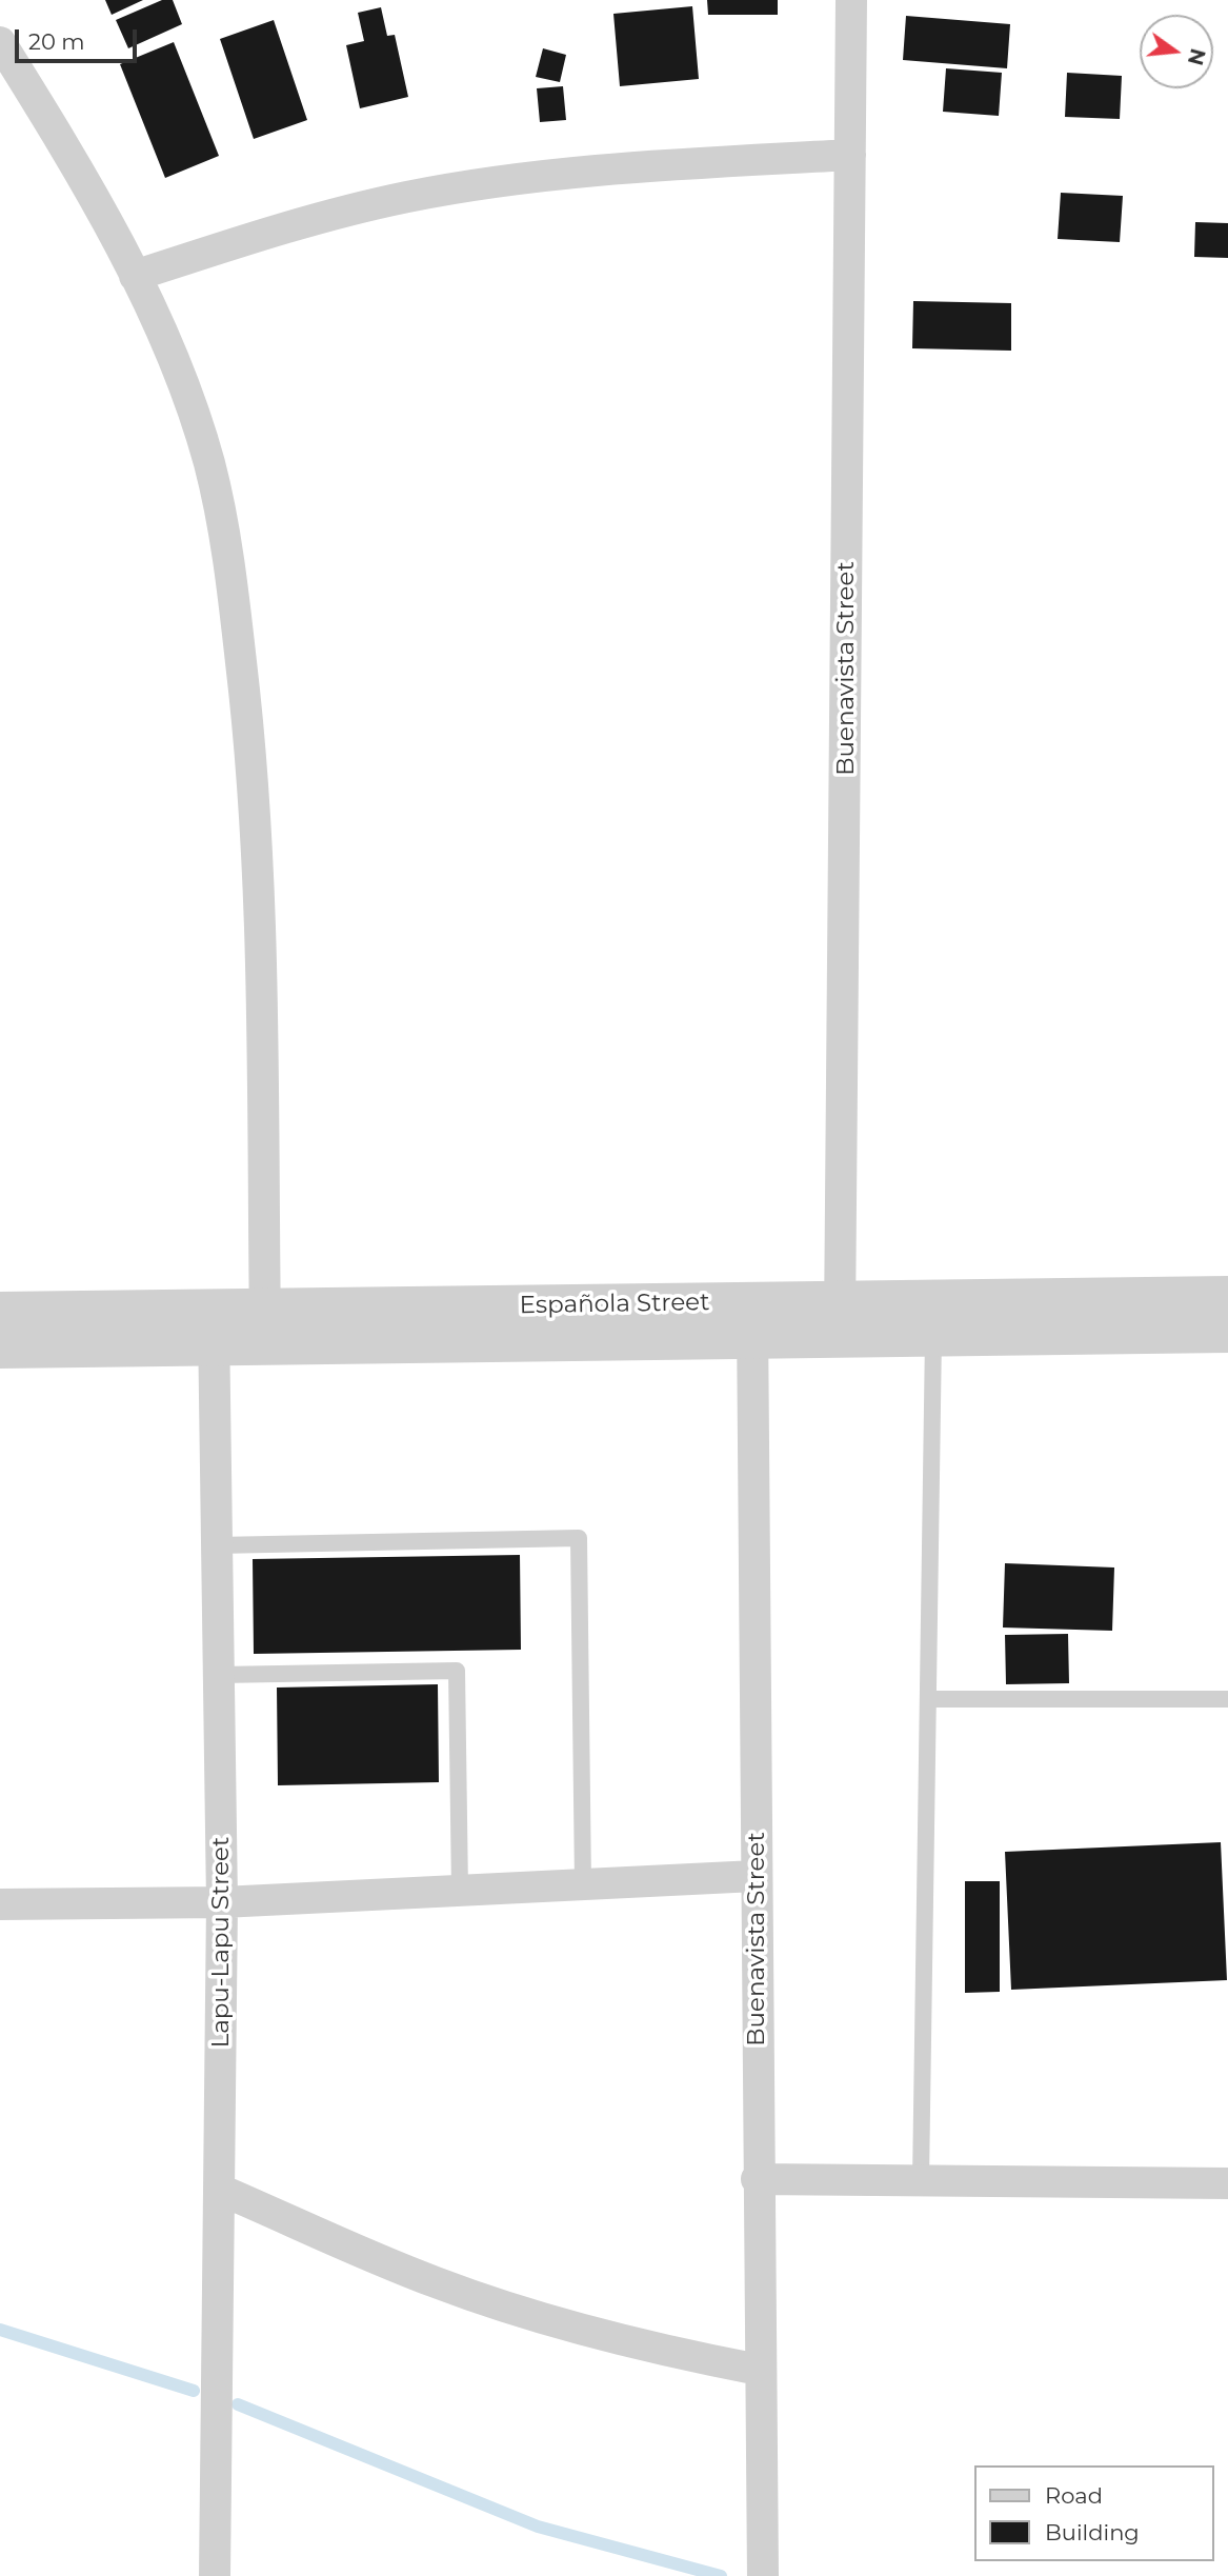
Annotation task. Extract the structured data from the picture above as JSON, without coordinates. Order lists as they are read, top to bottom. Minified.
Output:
{"streets":{"street":["Buenavista Street","Española Street","Lapu-Lapu Street"]},"crossings":[["Buenavista Street","Española Street"],["Española Street","Lapu-Lapu Street"]],"legend":["Road","Building"],"scale_bar":"20 m","north":"right"}
